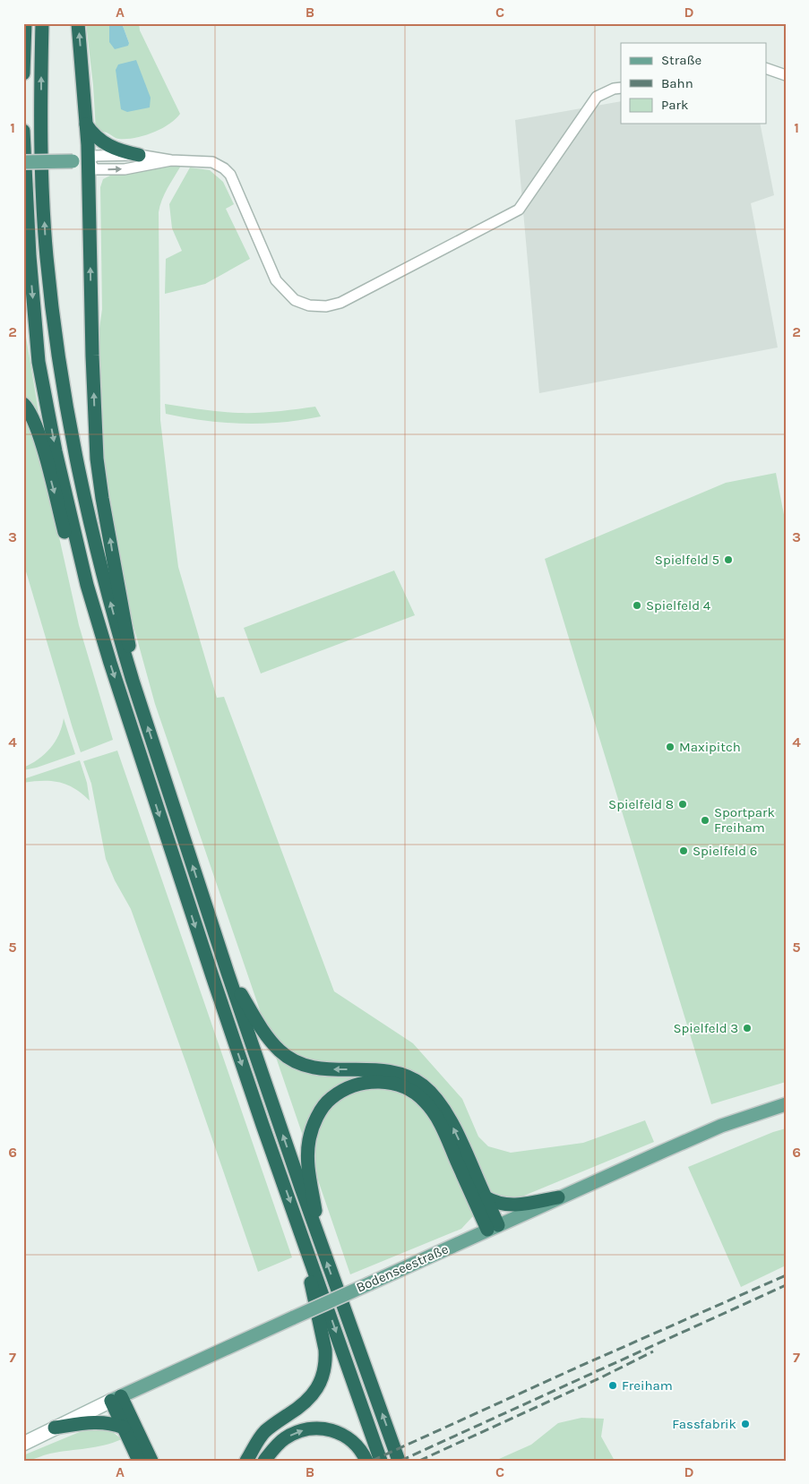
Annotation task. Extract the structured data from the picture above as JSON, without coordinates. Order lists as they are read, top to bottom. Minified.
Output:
{"streets":{"main road":["Bodenseestraße"]},"places":["Spielfeld 5","Spielfeld 4","Maxipitch","Spielfeld 8","Sportpark Freiham","Spielfeld 6","Spielfeld 3","Freiham","Fassfabrik"],"legend":["Straße","Bahn","Park"],"grid":{"columns":["A","B","C","D"],"rows":["1","2","3","4","5","6","7"]}}
